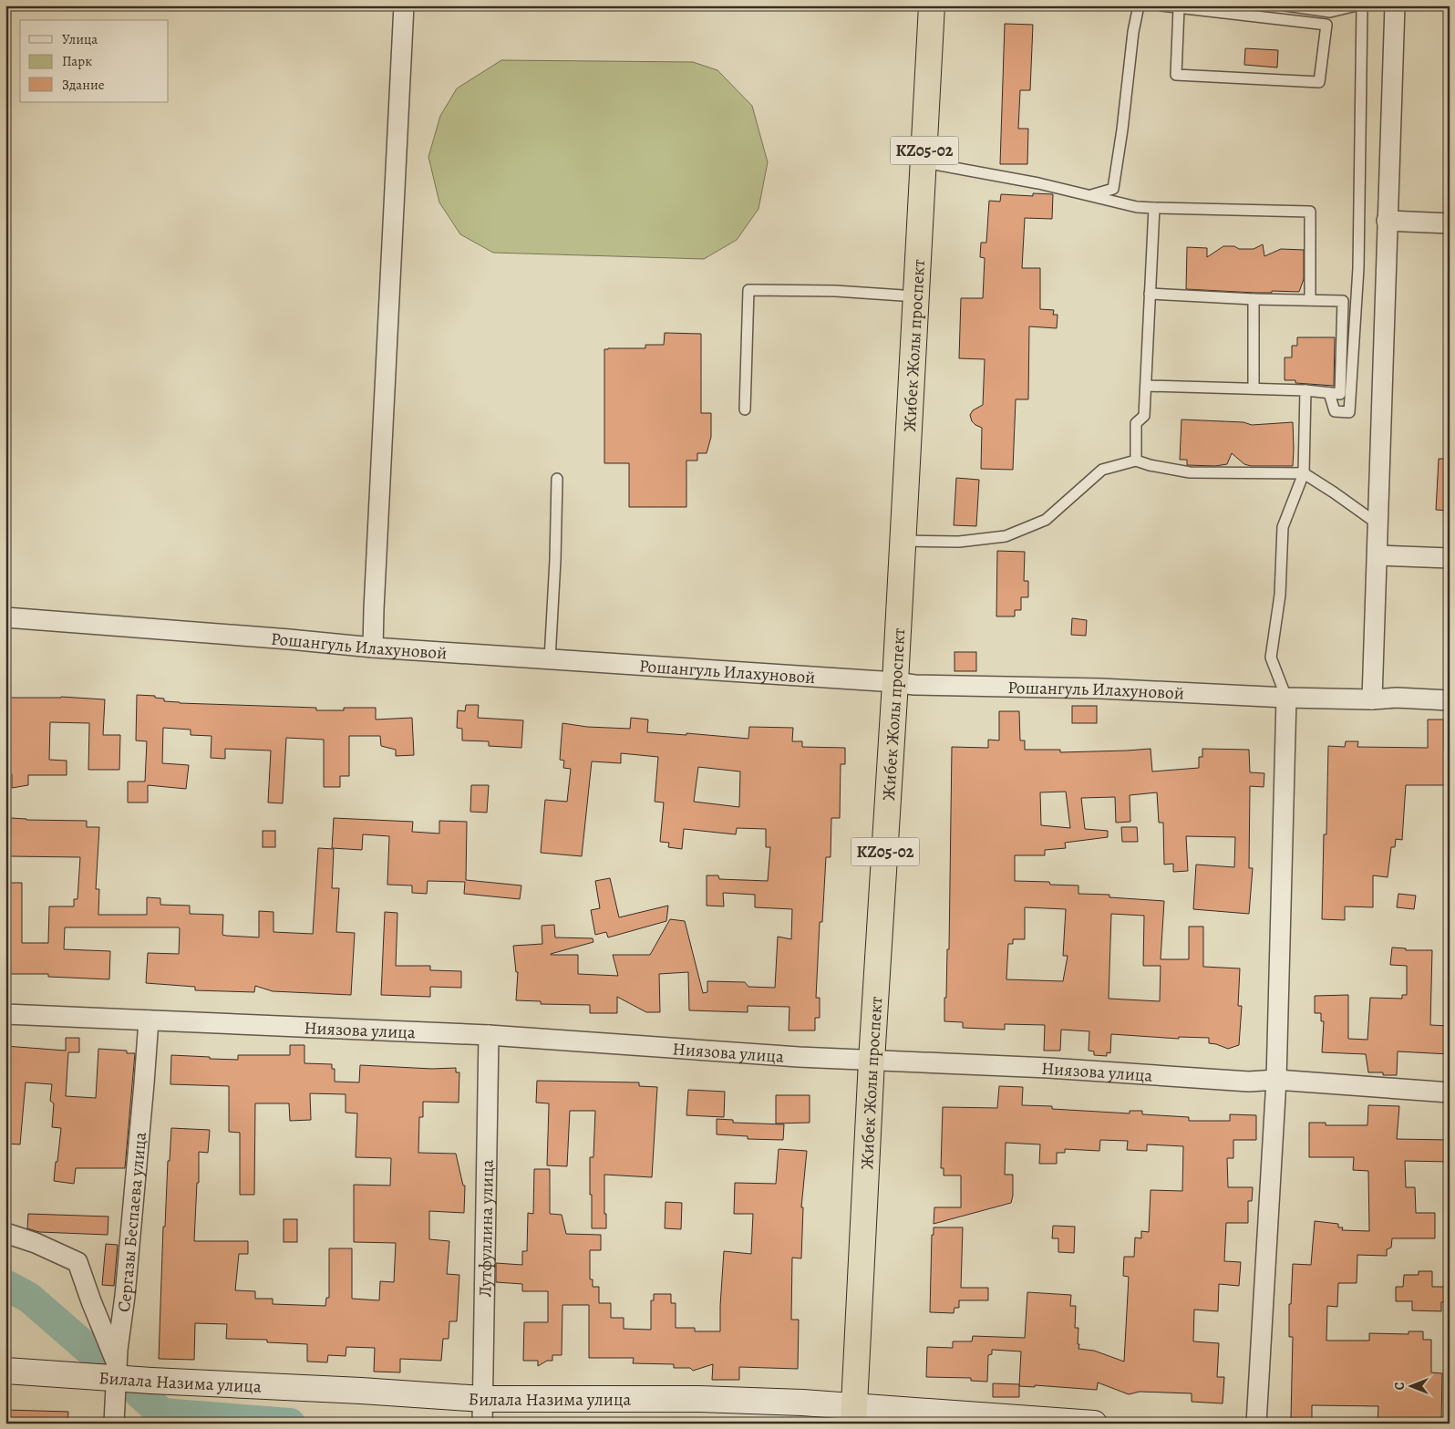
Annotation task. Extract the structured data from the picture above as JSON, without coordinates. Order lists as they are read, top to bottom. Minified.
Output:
{"streets":{"highway":["KZ05-02","Жибек Жолы проспект"],"street":["Рошангуль Илахуновой","Ниязова улица","Сергазы Беспаева улица","Лутфуллина улица","Билала Назима улица"]},"crossings":[["Жибек Жолы проспект","Рошангуль Илахуновой"],["Жибек Жолы проспект","Ниязова улица"],["Жибек Жолы проспект","Билала Назима улица"],["Ниязова улица","Сергазы Беспаева улица"],["Ниязова улица","Лутфуллина улица"],["Сергазы Беспаева улица","Билала Назима улица"],["Лутфуллина улица","Билала Назима улица"]],"legend":["Улица","Парк","Здание"],"north":"left"}
